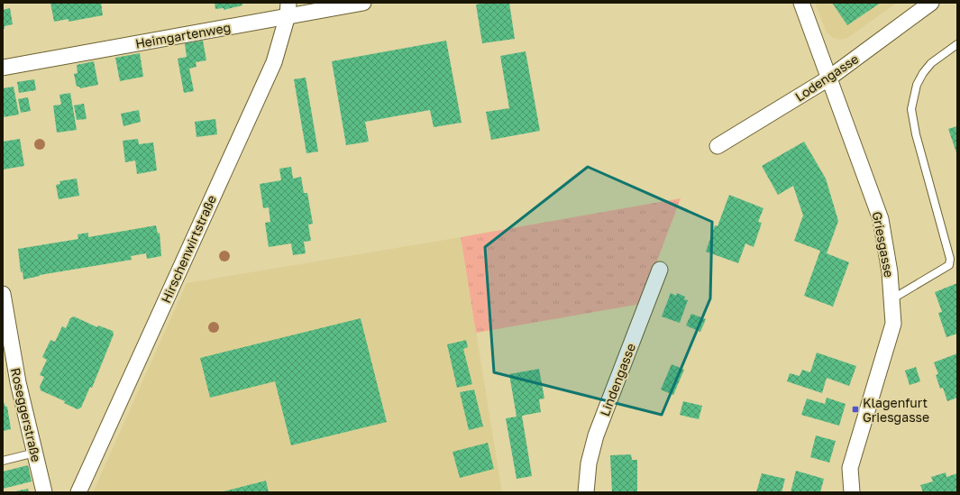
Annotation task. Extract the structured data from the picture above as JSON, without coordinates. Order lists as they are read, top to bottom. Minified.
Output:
{"streets":{"street":["Heimgartenweg","Lodengasse","Griesgasse","Hirschenwirtstraße","Lindengasse","Roseggerstraße"]},"crossings":[["Heimgartenweg","Hirschenwirtstraße"],["Lodengasse","Griesgasse"]],"places":{"transit":["Klagenfurt Griesgasse"]}}
